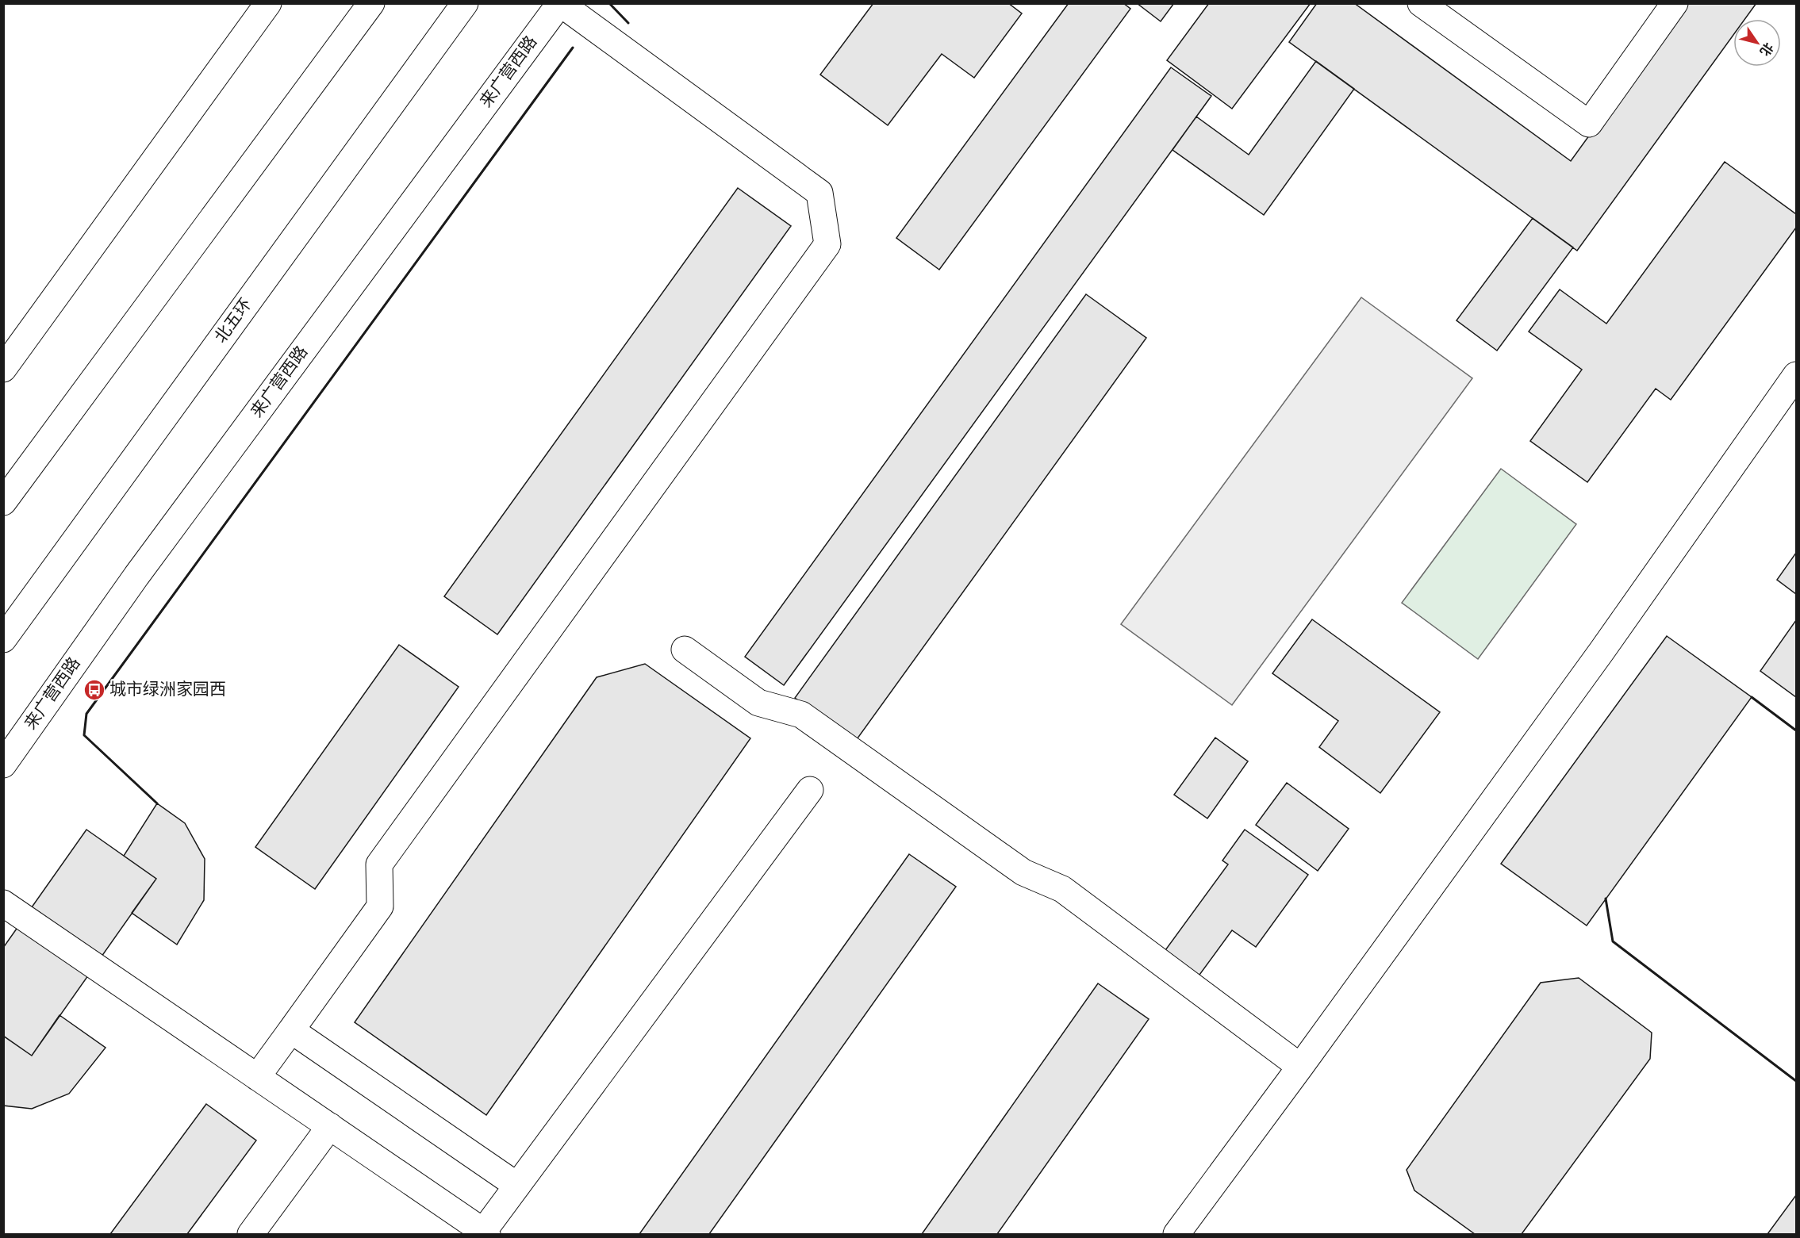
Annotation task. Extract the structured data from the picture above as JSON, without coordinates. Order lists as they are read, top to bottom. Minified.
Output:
{"streets":{"main road":["来广营西路","北五环"]},"places":{"bus stop":["城市绿洲家园西"]},"north":"bottom right"}
